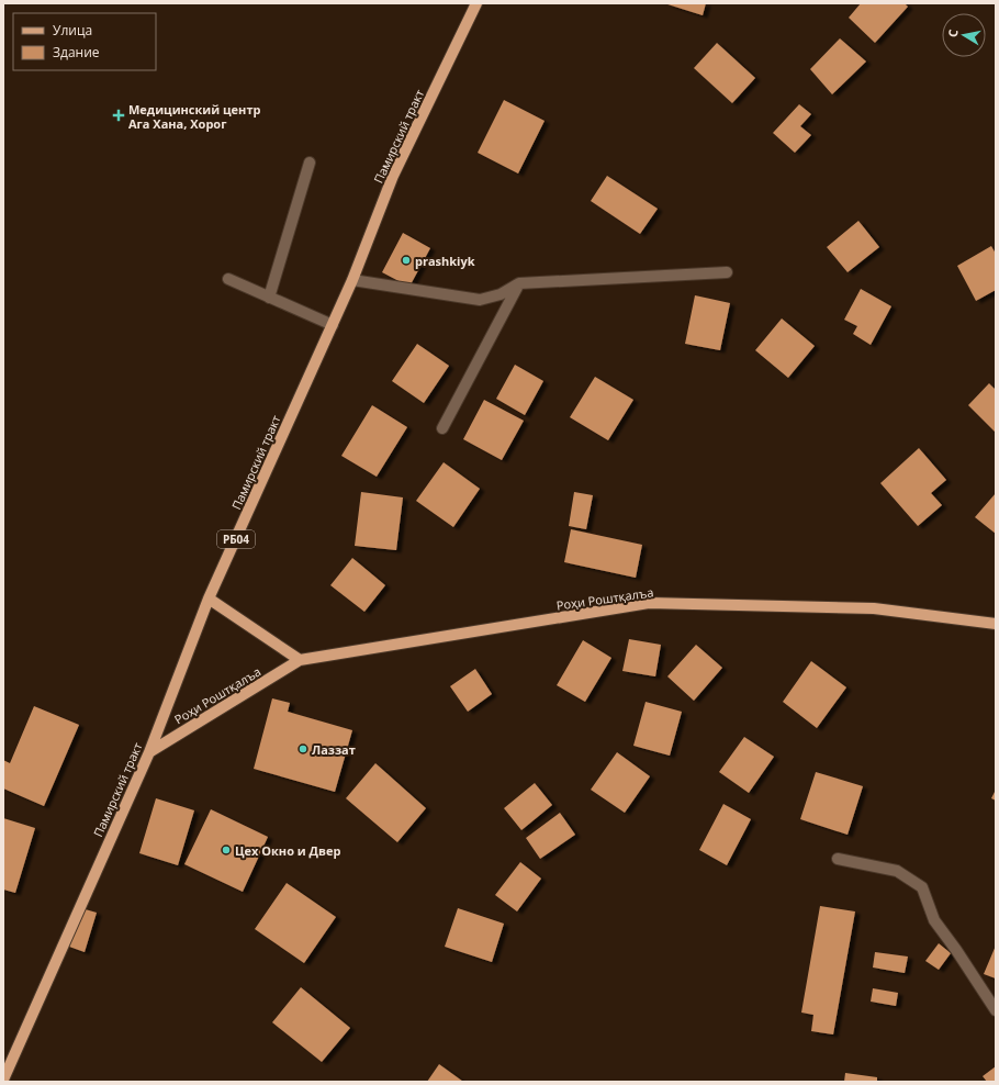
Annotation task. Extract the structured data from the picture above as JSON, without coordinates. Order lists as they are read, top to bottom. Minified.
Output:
{"streets":{"main road":["Памирский тракт","РБ04","Роҳи Роштқалъа"]},"crossings":[["Памирский тракт","Роҳи Роштқалъа"]],"places":{"health":["Медицинский центр Ага Хана, Хорог"],"other":["prashkiyk","Лаззат","Цех Окно и Двер"]},"legend":["Улица","Здание"],"north":"left"}
